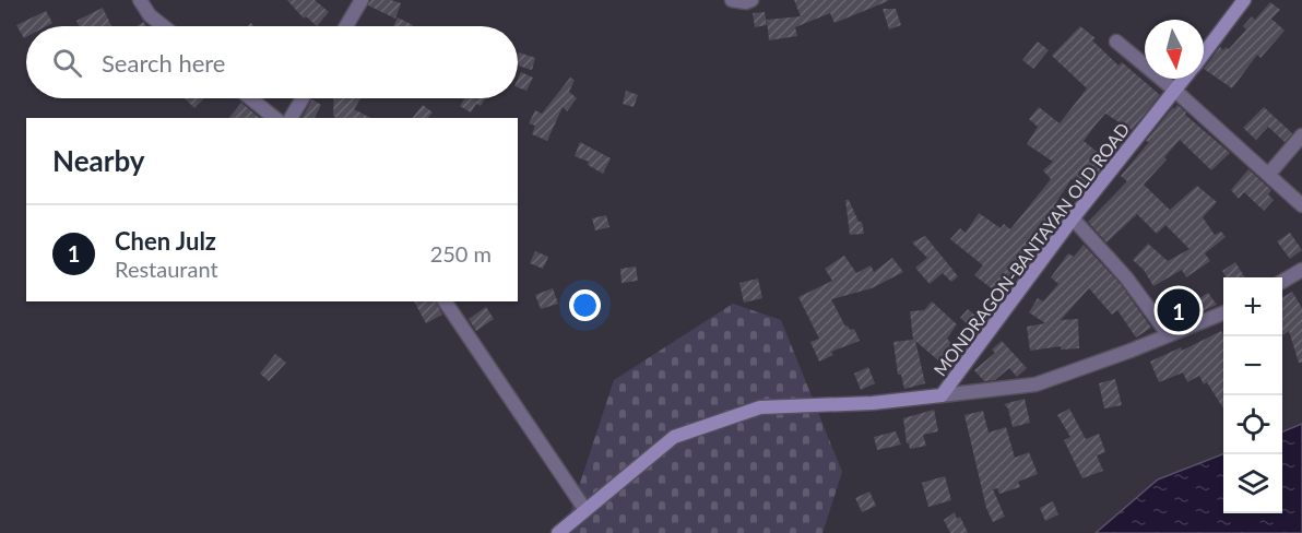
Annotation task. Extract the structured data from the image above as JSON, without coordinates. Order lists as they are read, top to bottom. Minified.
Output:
{"streets":{"street":["MONDRAGON-BANTAYAN OLD ROAD"]},"north":"bottom","page":{"search":"Search here","heading":"Nearby","list":[{"mark":"1","name":"Chen Julz","note":"Restaurant","value":"250 m"}],"map_buttons":["+","−"],"pins":"1"}}
